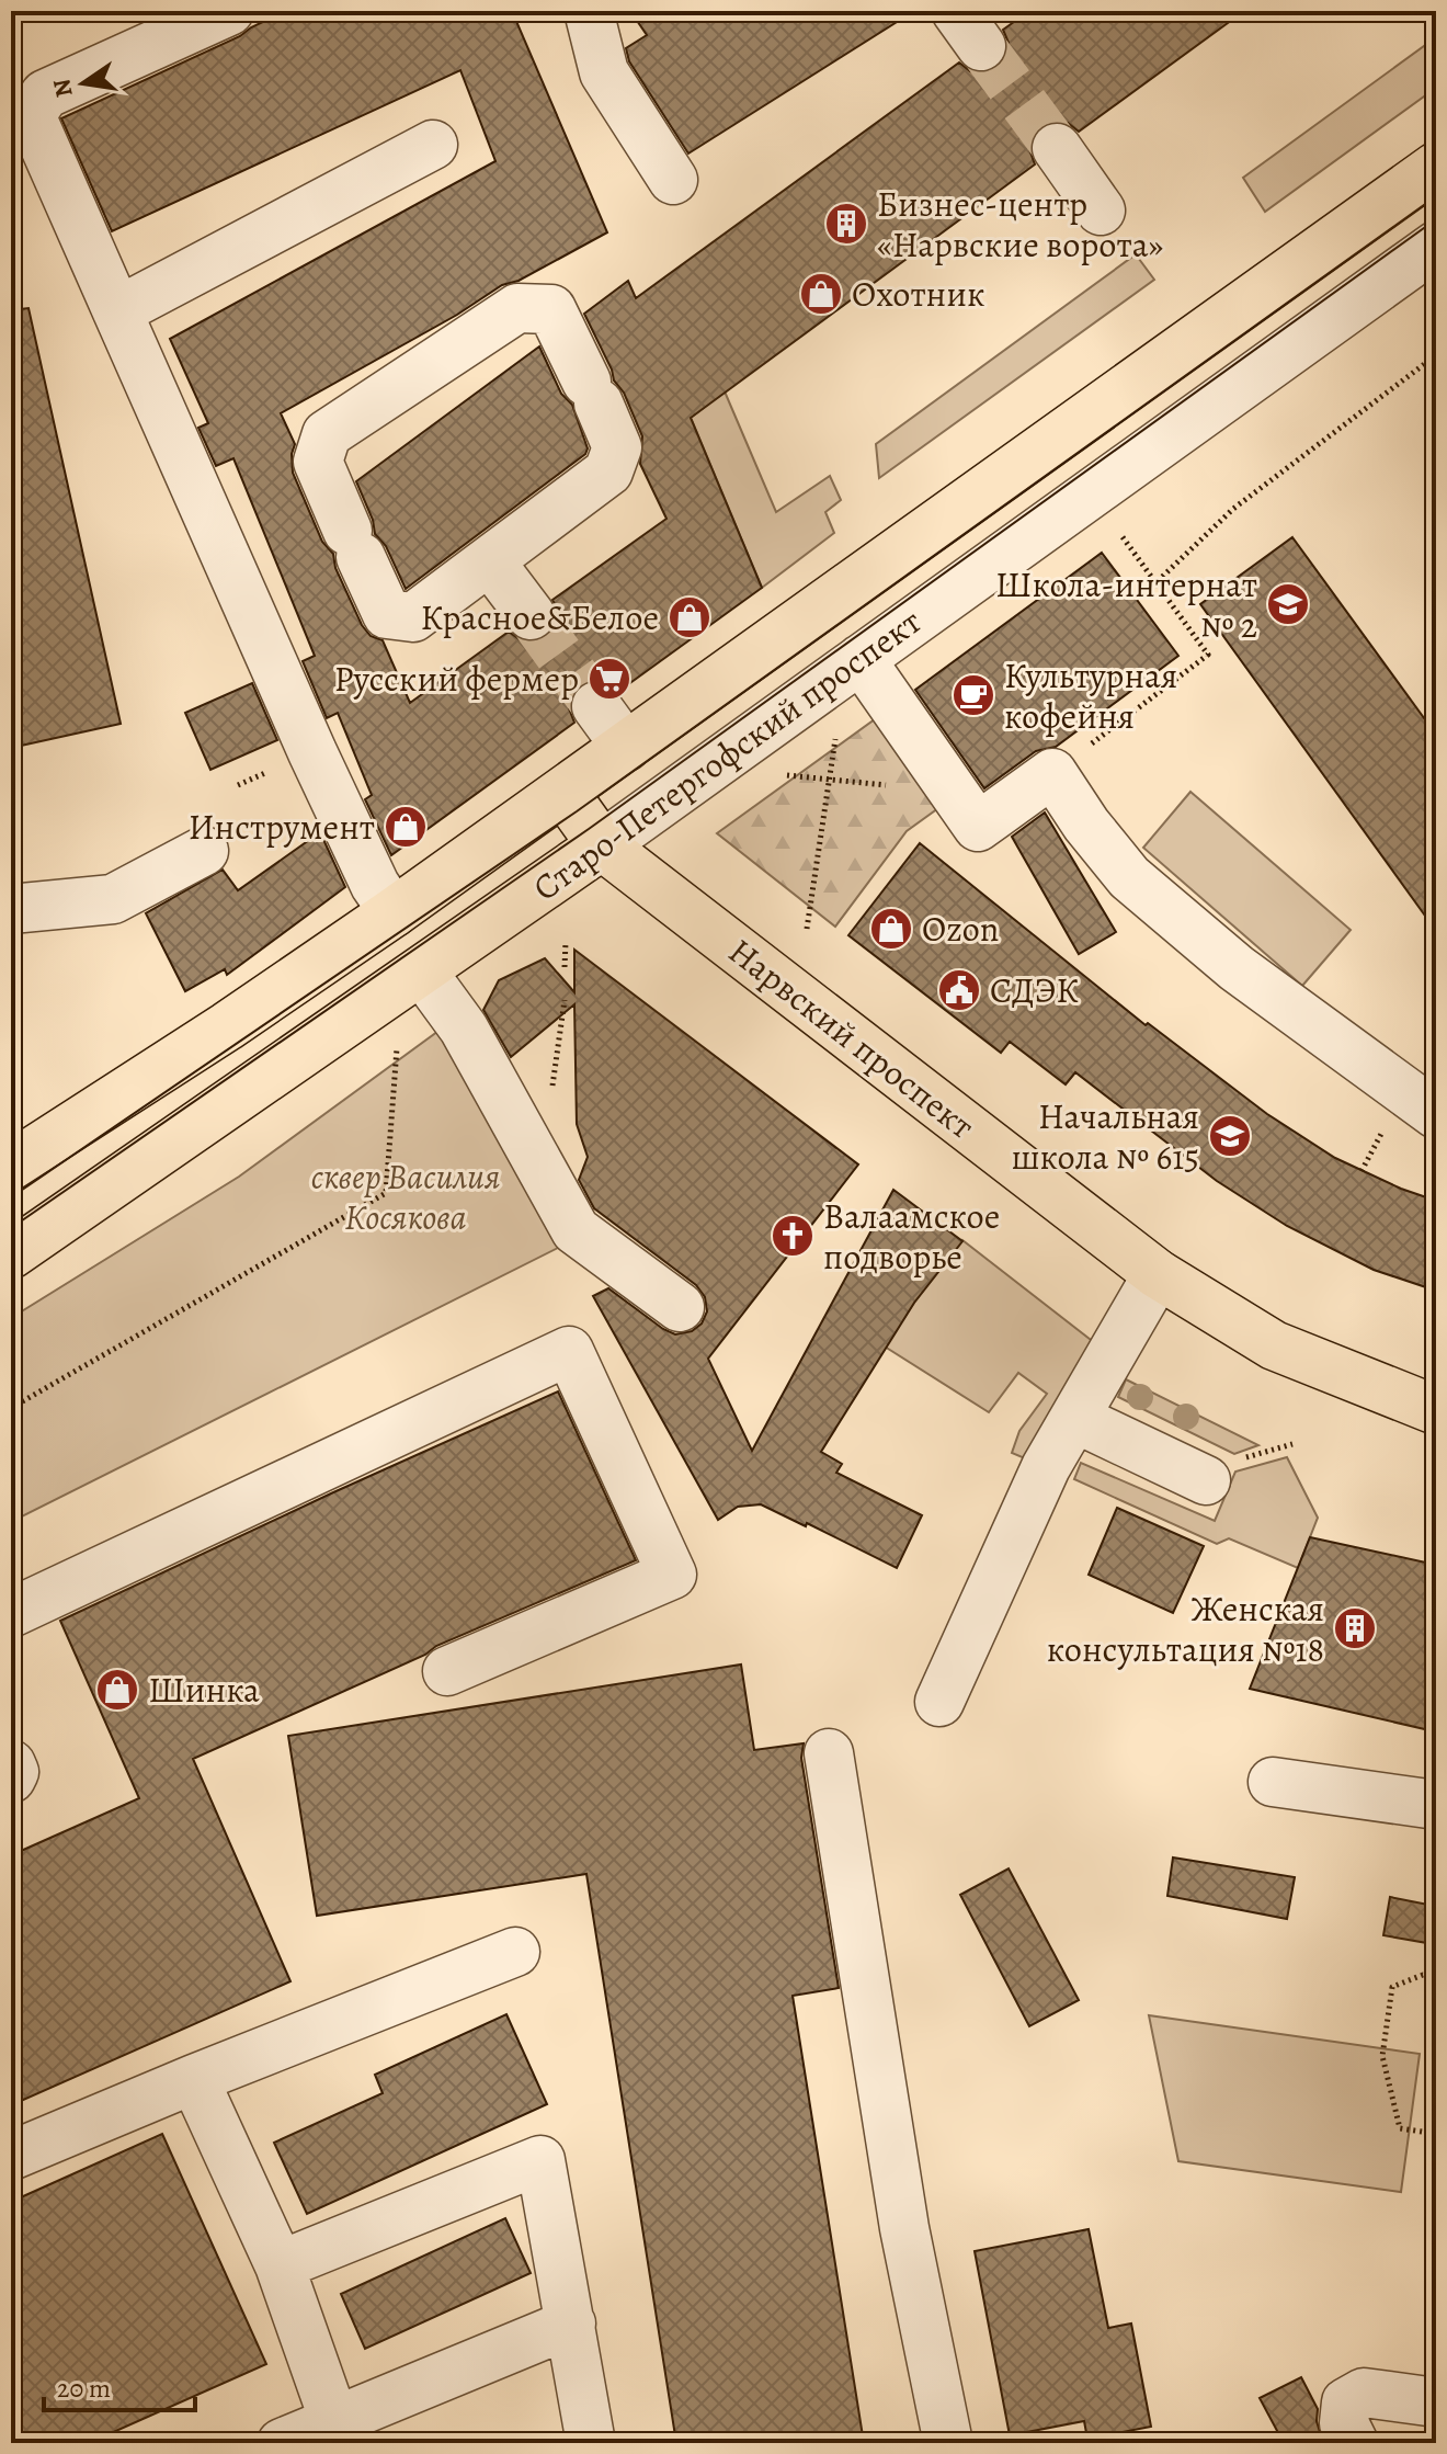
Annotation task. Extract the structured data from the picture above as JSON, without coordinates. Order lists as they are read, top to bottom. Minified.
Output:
{"streets":{"main road":["Старо-Петергофский проспект","Нарвский проспект"]},"crossings":[["Старо-Петергофский проспект","Нарвский проспект"]],"parks":["сквер Василия Косякова"],"places":{"building":["Бизнес-центр «Нарвские ворота»","Женская консультация №18"],"shop":["Охотник","Красное&Белое","Инструмент","Ozon","Шинка"],"school or university":["Школа-интернат № 2","Начальная школа № 615"],"supermarket":["Русский фермер"],"cafe":["Культурная кофейня"],"public building":["СДЭК"],"church":["Валаамское подворье"]},"scale_bar":"20 m","north":"left"}
